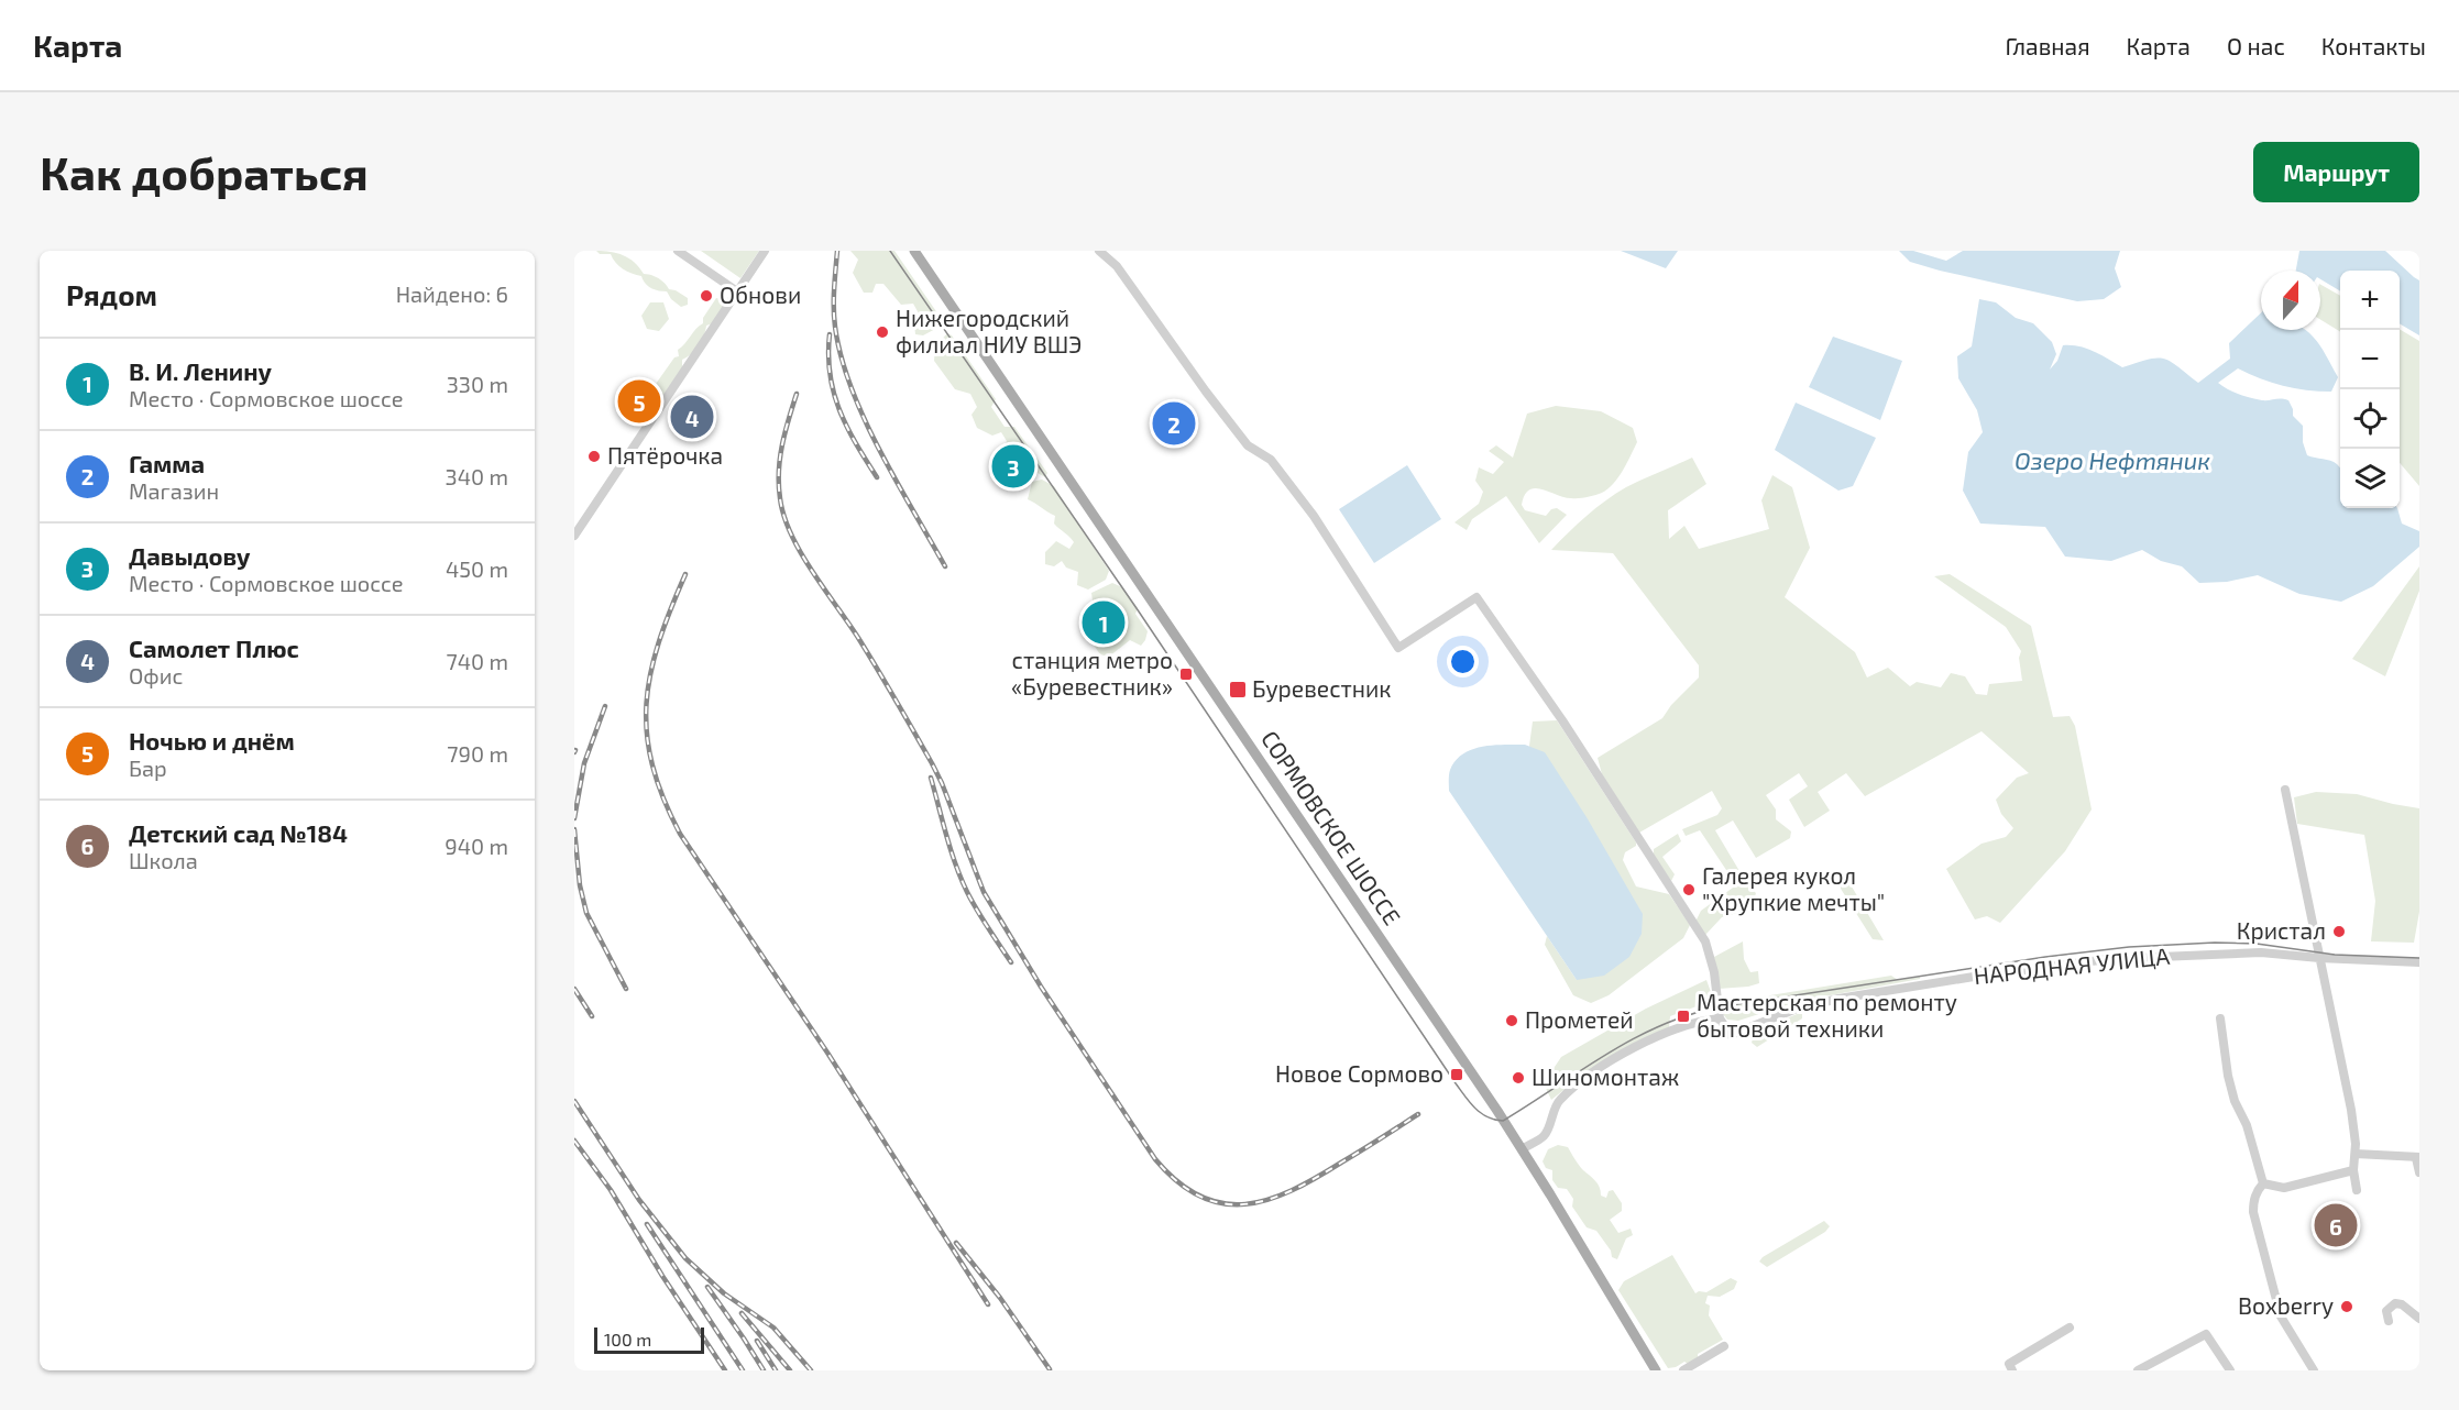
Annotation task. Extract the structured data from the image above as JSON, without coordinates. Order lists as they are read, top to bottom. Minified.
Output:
{"streets":{"main road":["СОРМОВСКОЕ ШОССЕ"],"street":["НАРОДНАЯ УЛИЦА"]},"water":["Озеро Нефтяник"],"places":{"other":["Обнови","Нижегородский филиал НИУ ВШЭ","Пятёрочка","Галерея кукол \"Хрупкие мечты\"","Кристал","Прометей","Шиномонтаж","Boxberry"],"transit":["станция метро «Буревестник»","Буревестник","Мастерская по ремонту бытовой техники","Новое Сормово"]},"scale_bar":"100 m","north":"top","page":{"header":"Карта","nav":["Главная","Карта","О нас","Контакты"],"buttons":"Маршрут","title":"Как добраться","heading":["Рядом","Найдено: 6"],"map_buttons":["+","−"],"list":[{"mark":"1","name":"В. И. Ленину","note":"Место · Сормовское шоссе","value":"330 m"},{"mark":"2","name":"Гамма","note":"Магазин","value":"340 m"},{"mark":"3","name":"Давыдову","note":"Место · Сормовское шоссе","value":"450 m"},{"mark":"4","name":"Самолет Плюс","note":"Офис","value":"740 m"},{"mark":"5","name":"Ночью и днём","note":"Бар","value":"790 m"},{"mark":"6","name":"Детский сад №184","note":"Школа","value":"940 m"}],"pins":["5","4","2","3","1","6"],"scale":"100 m"}}
